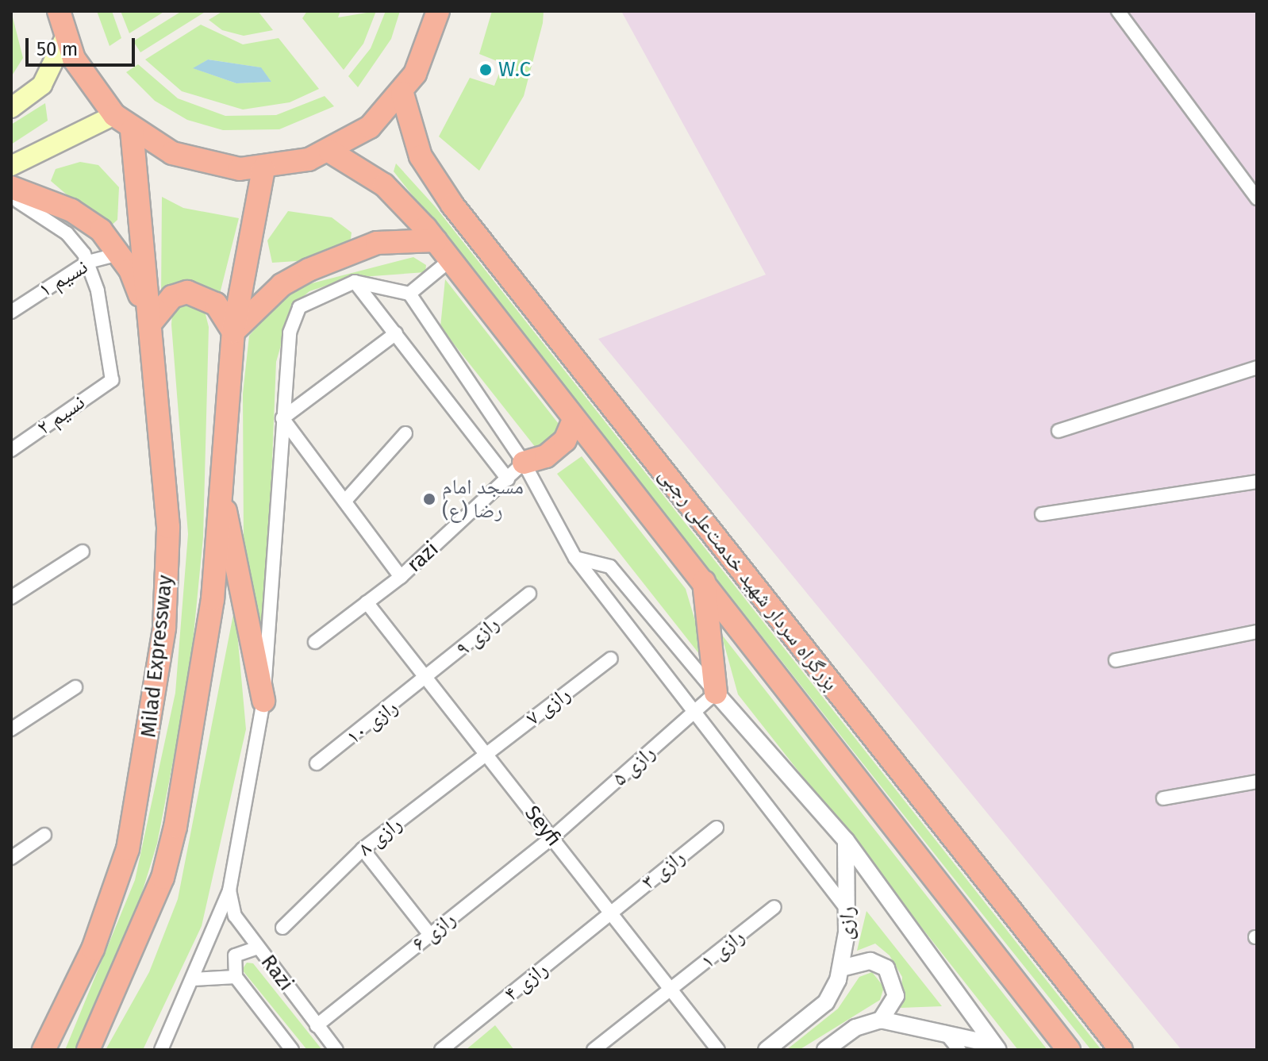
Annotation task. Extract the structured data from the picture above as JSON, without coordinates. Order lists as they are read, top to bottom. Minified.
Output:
{"streets":{"highway":["بزرگراه سردار شهید خدمت‌علی رجبی","Milad Expressway"],"street":["نسیم ۱","نسیم ۲","razi","رازی ۹","رازی ۷","رازی ۱۰","رازی ۵","Seyfi","رازی ۸","رازی ۳","رازی","رازی ۶","رازی ۱","Razi","رازی ۴"]},"crossings":[["نسیم ۱","نسیم ۲"],["razi","Seyfi"],["رازی ۹","رازی ۱۰"],["رازی ۹","Seyfi"],["رازی ۷","Seyfi"],["رازی ۷","رازی ۸"],["رازی ۱۰","Seyfi"],["رازی ۵","Seyfi"],["رازی ۵","رازی ۶"],["Seyfi","رازی ۸"],["Seyfi","رازی ۳"],["Seyfi","رازی ۶"],["Seyfi","رازی ۱"],["Seyfi","رازی ۴"],["رازی ۳","رازی ۴"],["رازی ۶","Razi"]],"places":["W.C","مسجد امام رضا (ع)"],"scale_bar":"50 m"}
